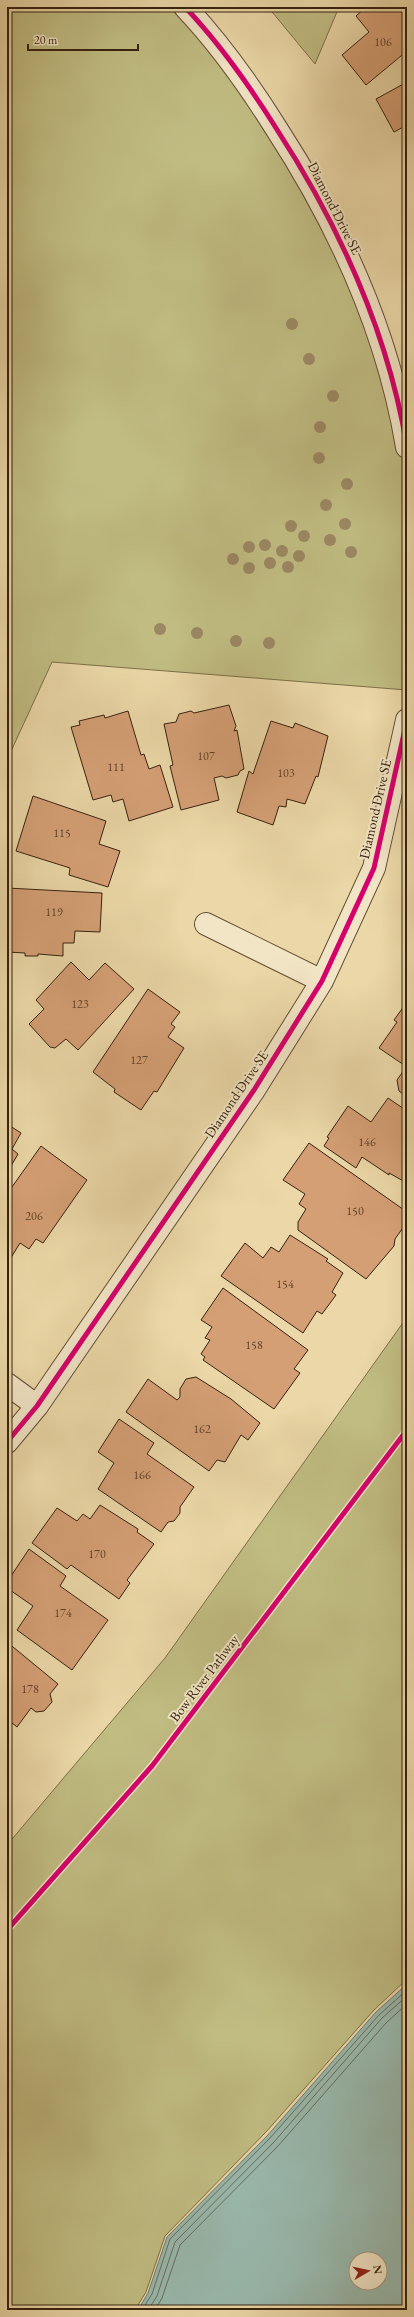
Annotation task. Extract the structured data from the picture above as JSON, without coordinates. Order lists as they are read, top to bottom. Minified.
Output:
{"streets":{"street":["Diamond Drive SE"],"cycle path":["Bow River Pathway"]},"house_numbers":["106","107","111","103","115","119","123","127","146","150","206","154","158","162","166","170","174","178"],"scale_bar":"20 m","north":"right"}
